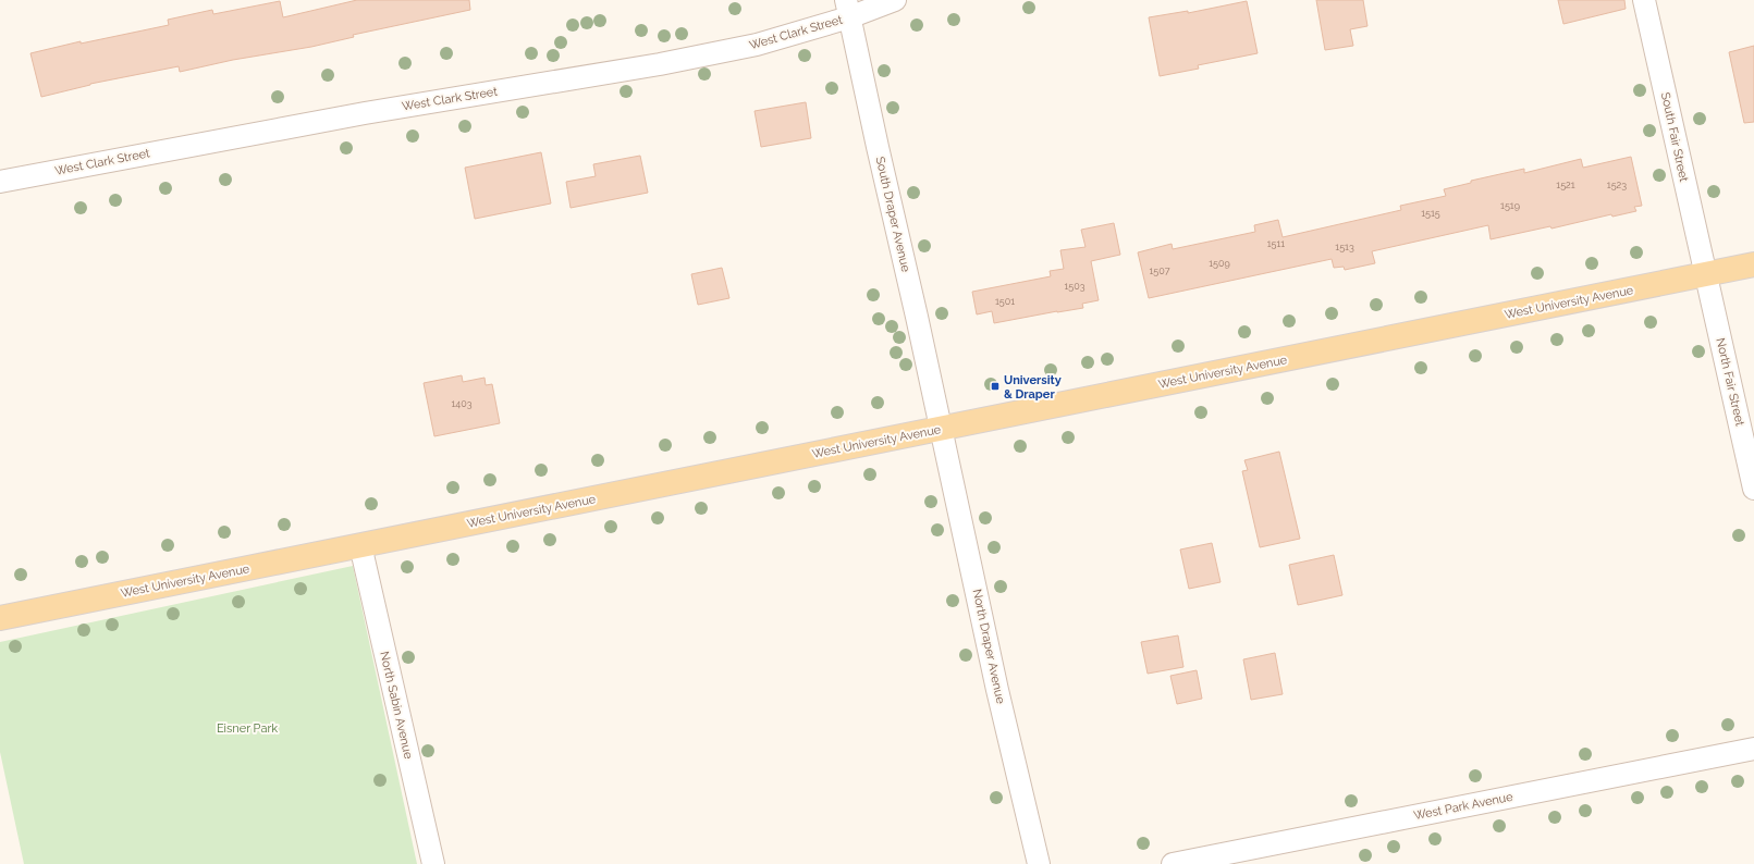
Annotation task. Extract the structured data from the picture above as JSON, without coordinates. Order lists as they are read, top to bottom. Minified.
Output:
{"streets":{"main road":["West University Avenue"],"street":["West Clark Street","South Fair Street","South Draper Avenue","North Fair Street","North Draper Avenue","North Sabin Avenue","West Park Avenue"]},"crossings":[["West Clark Street","South Draper Avenue"],["South Fair Street","West University Avenue"],["South Fair Street","North Fair Street"],["South Draper Avenue","West University Avenue"],["South Draper Avenue","North Draper Avenue"],["West University Avenue","North Fair Street"],["West University Avenue","North Draper Avenue"],["West University Avenue","North Sabin Avenue"]],"parks":["Eisner Park"],"places":{"transit":["University & Draper"]},"house_numbers":["1521","1523","1519","1515","1511","1513","1509","1507","1503","1501","1403"]}
